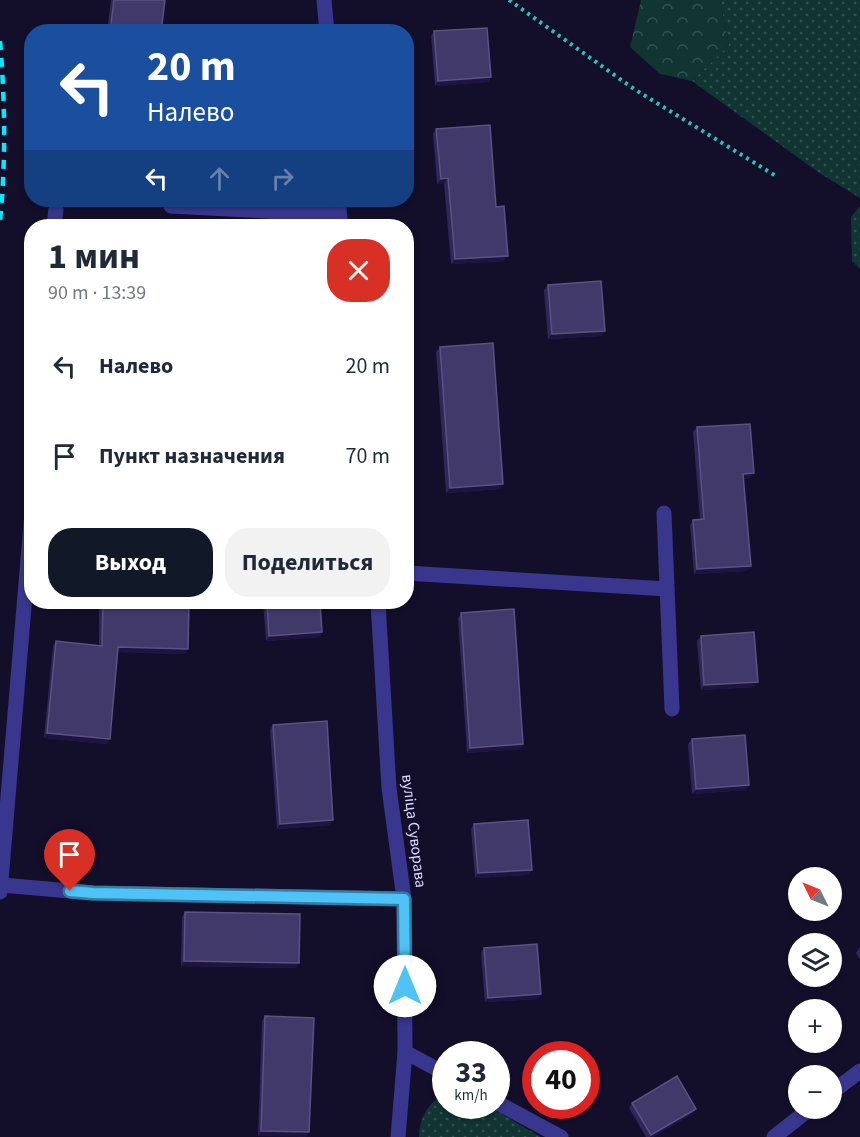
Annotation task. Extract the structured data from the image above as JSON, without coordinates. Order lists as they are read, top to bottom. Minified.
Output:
{"streets":{"street":["вуліца Суворава"]},"north":"top left","page":{"turn":["20 m","Налево"],"heading":["1 мин","90 m · 13:39"],"list":[{"name":"Налево","value":"20 m"},{"name":"Пункт назначения","value":"70 m"}],"buttons":["Выход","Поделиться"],"map_buttons":["+","−"],"speed":"33 km/h","limit":"40"}}
